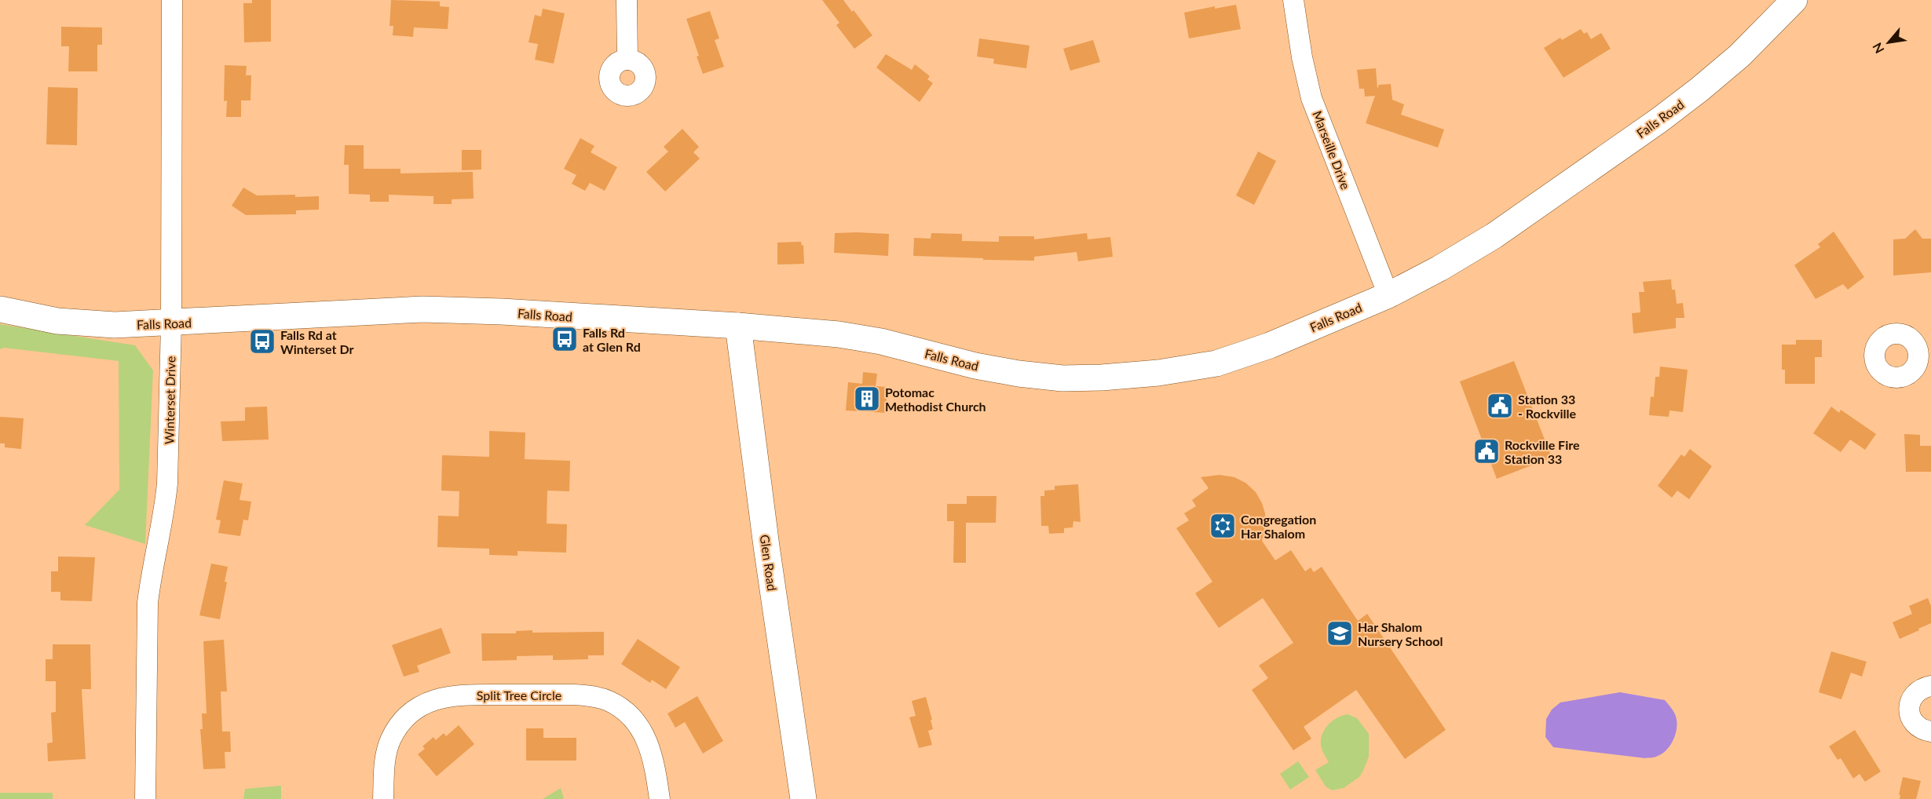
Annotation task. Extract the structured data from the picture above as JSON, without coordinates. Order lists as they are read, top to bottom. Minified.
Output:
{"streets":{"main road":["Falls Road","Glen Road"],"street":["Marseille Drive","Winterset Drive","Split Tree Circle"]},"crossings":[["Falls Road","Marseille Drive"],["Falls Road","Winterset Drive"],["Falls Road","Glen Road"]],"places":{"bus stop":["Falls Rd at Glen Rd","Falls Rd at Winterset Dr"],"building":["Potomac Methodist Church"],"public building":["Station 33 - Rockville","Rockville Fire Station 33"],"synagogue":["Congregation Har Shalom"],"school or university":["Har Shalom Nursery School"]},"north":"bottom left"}
